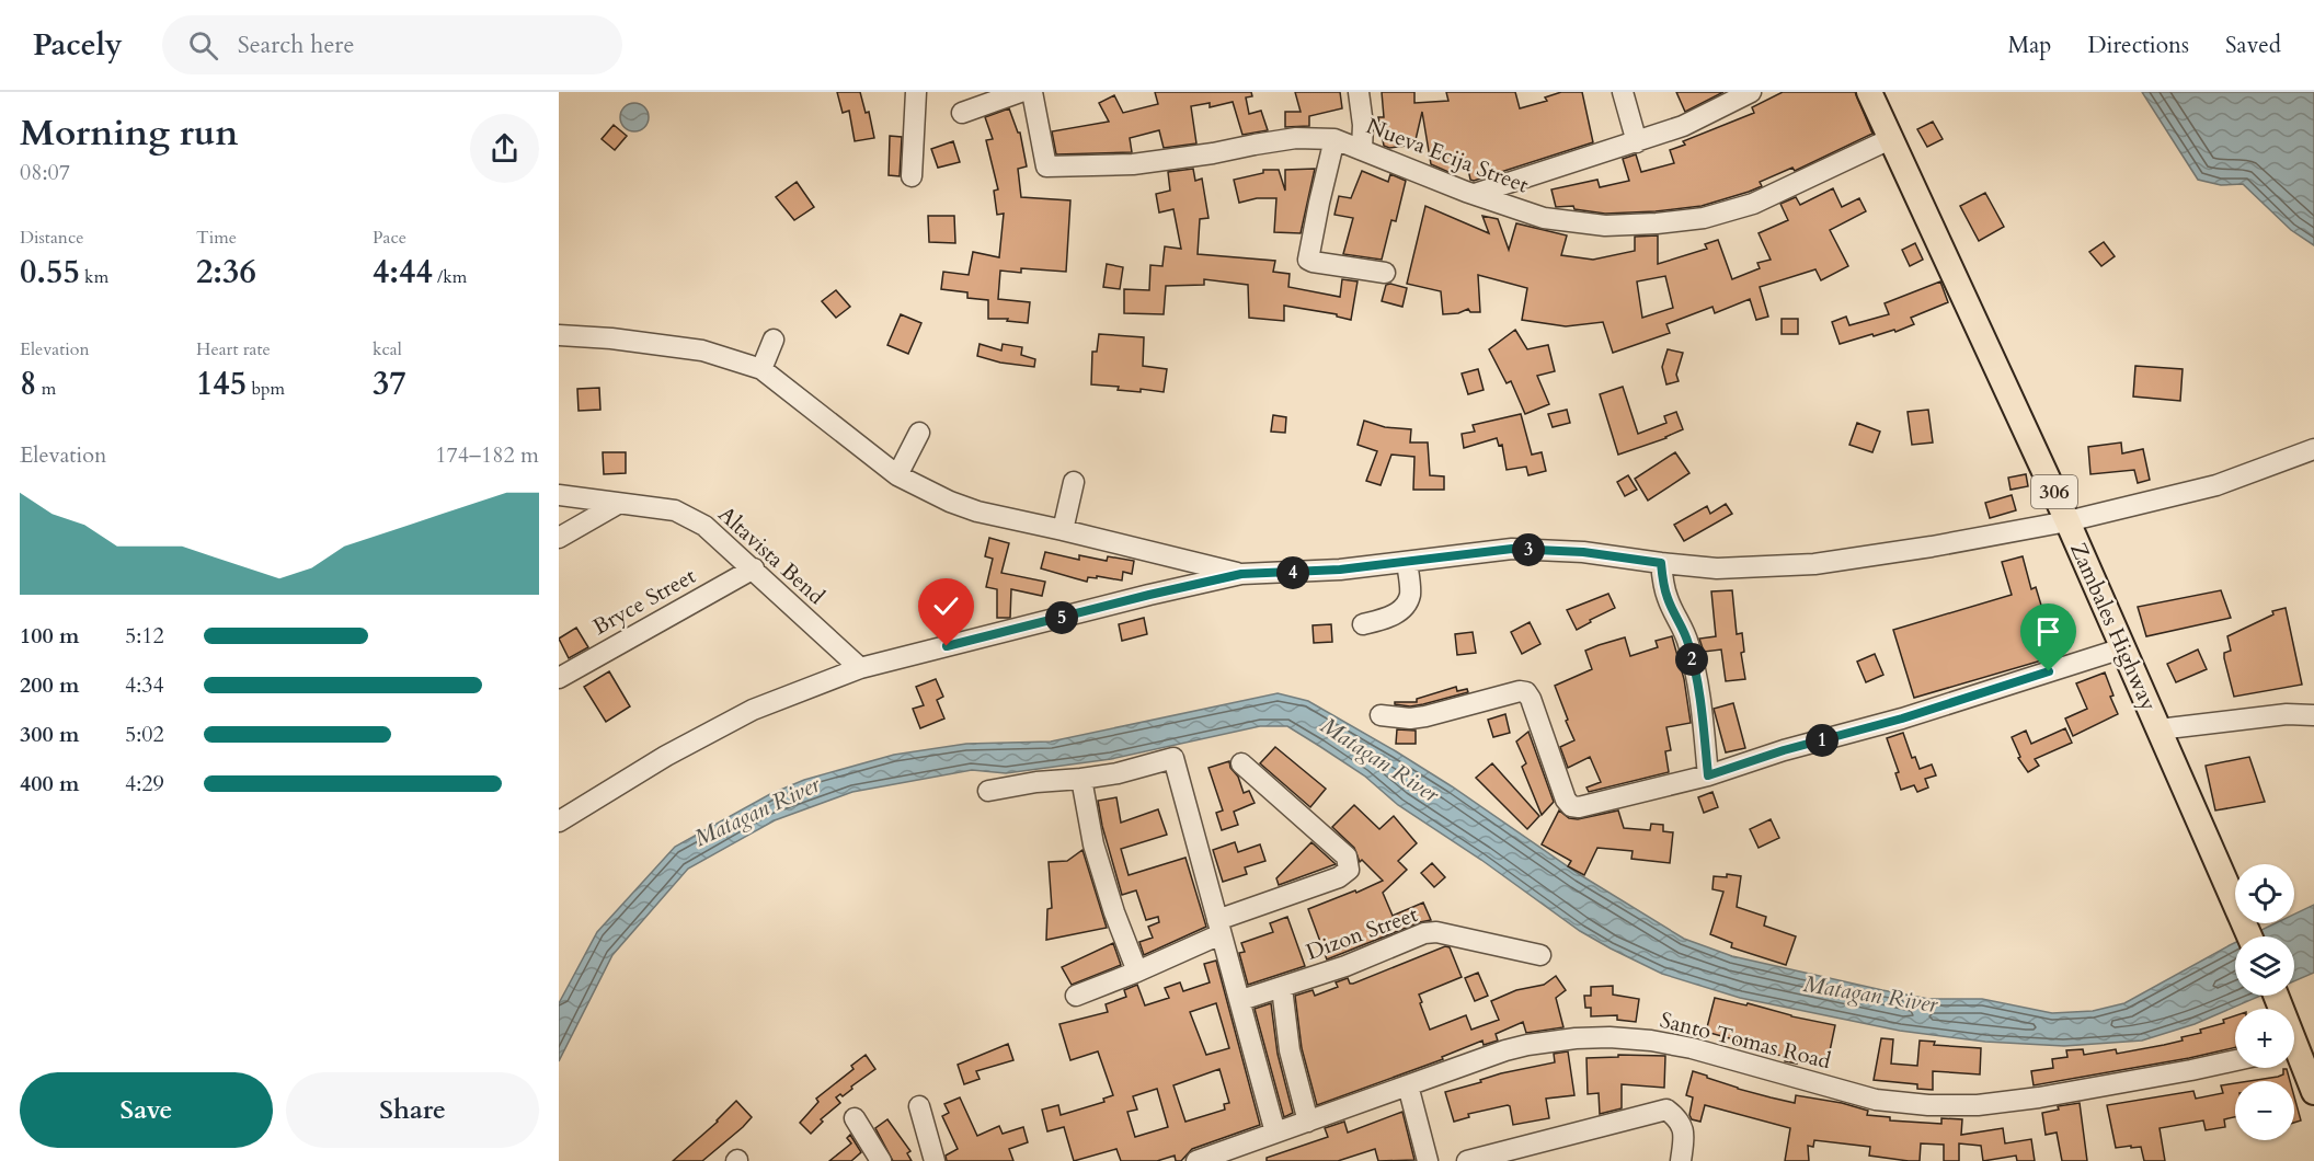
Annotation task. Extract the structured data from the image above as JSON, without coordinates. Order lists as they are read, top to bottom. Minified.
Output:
{"streets":{"main road":["306","Zambales Highway"],"street":["Nueva Ecija Street","Altavista Bend","Bryce Street","Dizon Street","Santo Tomas Road"]},"crossings":[["Nueva Ecija Street","Zambales Highway"],["Altavista Bend","Bryce Street"]],"water":["Matagan River"],"page":{"header":"Pacely","search":"Search here","nav":["Map","Directions","Saved"],"heading":["Morning run","08:07"],"stats":[["Distance","0.55 km"],["Time","2:36"],["Pace","4:44 /km"],["Elevation","8 m"],["Heart rate","145 bpm"],["kcal","37"]],"chart":["Elevation","174–182 m"],"pins":["3","4","5","2","1"],"list":[{"name":"100 m","note":"5:12"},{"name":"200 m","note":"4:34"},{"name":"300 m","note":"5:02"},{"name":"400 m","note":"4:29"}],"map_buttons":["+","−"],"buttons":["Save","Share"]}}
